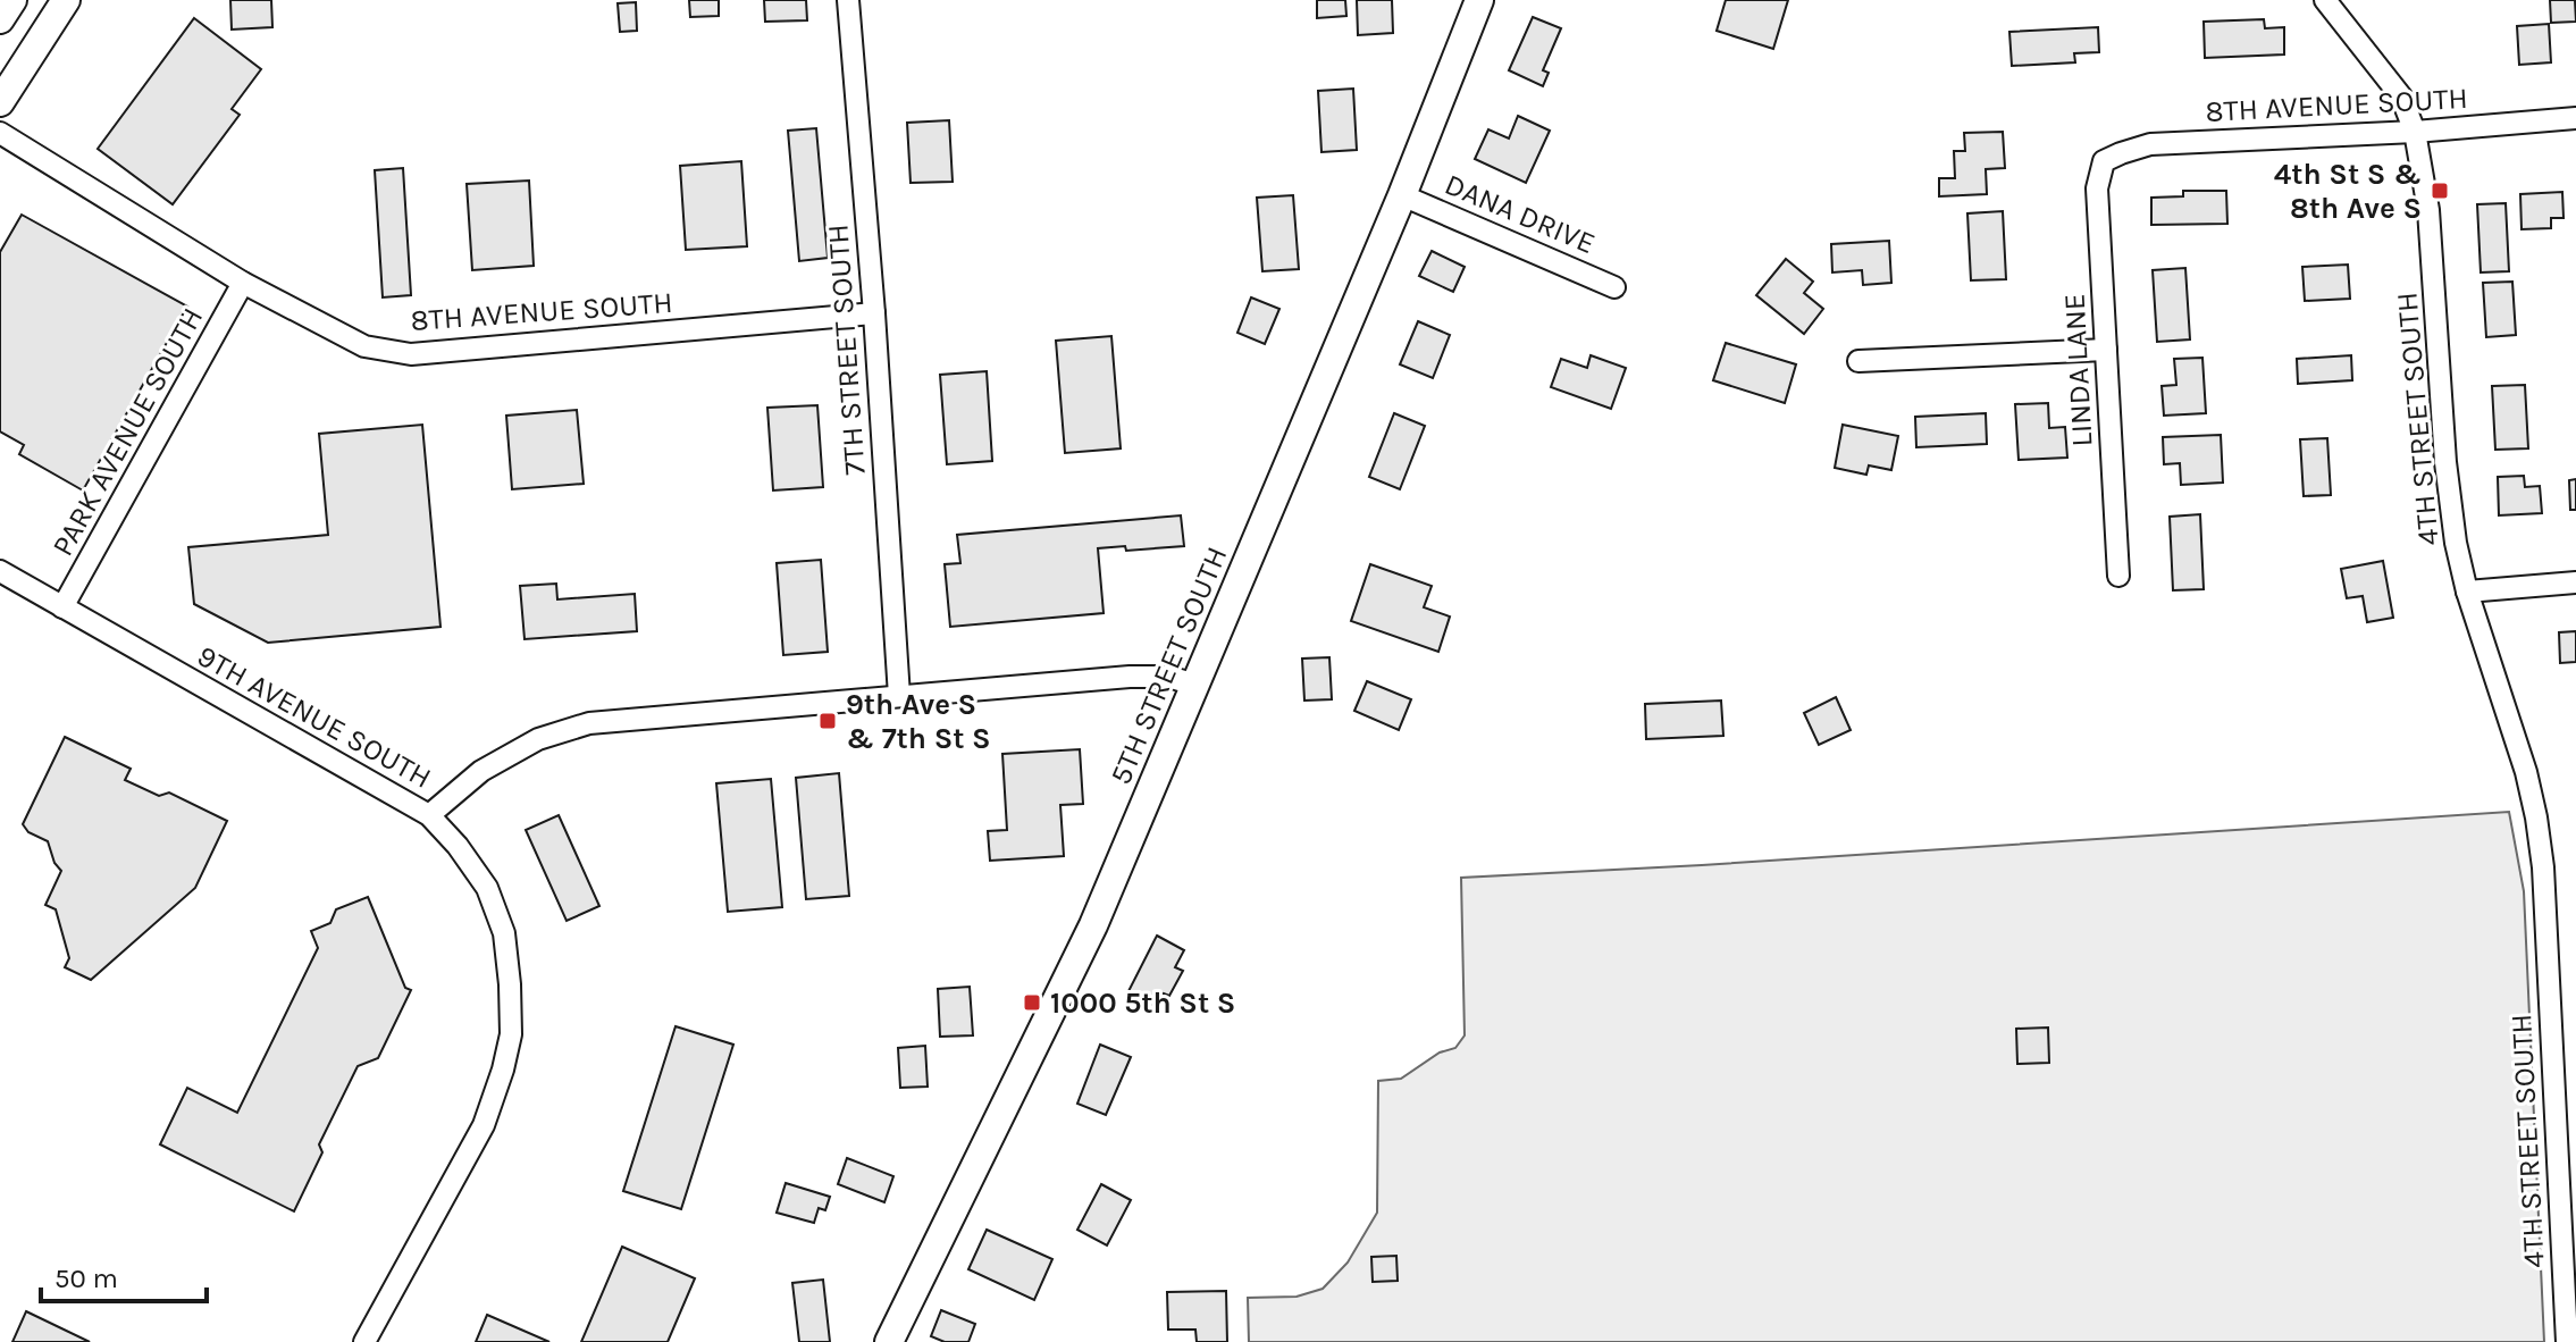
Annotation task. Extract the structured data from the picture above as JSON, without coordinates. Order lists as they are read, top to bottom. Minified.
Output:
{"streets":{"street":["8TH AVENUE SOUTH","DANA DRIVE","7TH STREET SOUTH","LINDA LANE","4TH STREET SOUTH","PARK AVENUE SOUTH","5TH STREET SOUTH","9TH AVENUE SOUTH"]},"crossings":[["8TH AVENUE SOUTH","7TH STREET SOUTH"],["8TH AVENUE SOUTH","LINDA LANE"],["8TH AVENUE SOUTH","4TH STREET SOUTH"],["8TH AVENUE SOUTH","PARK AVENUE SOUTH"],["DANA DRIVE","5TH STREET SOUTH"],["7TH STREET SOUTH","9TH AVENUE SOUTH"],["PARK AVENUE SOUTH","9TH AVENUE SOUTH"],["5TH STREET SOUTH","9TH AVENUE SOUTH"]],"places":{"transit":["4th St S & 8th Ave S","9th Ave S & 7th St S","1000 5th St S"]},"scale_bar":"50 m"}
